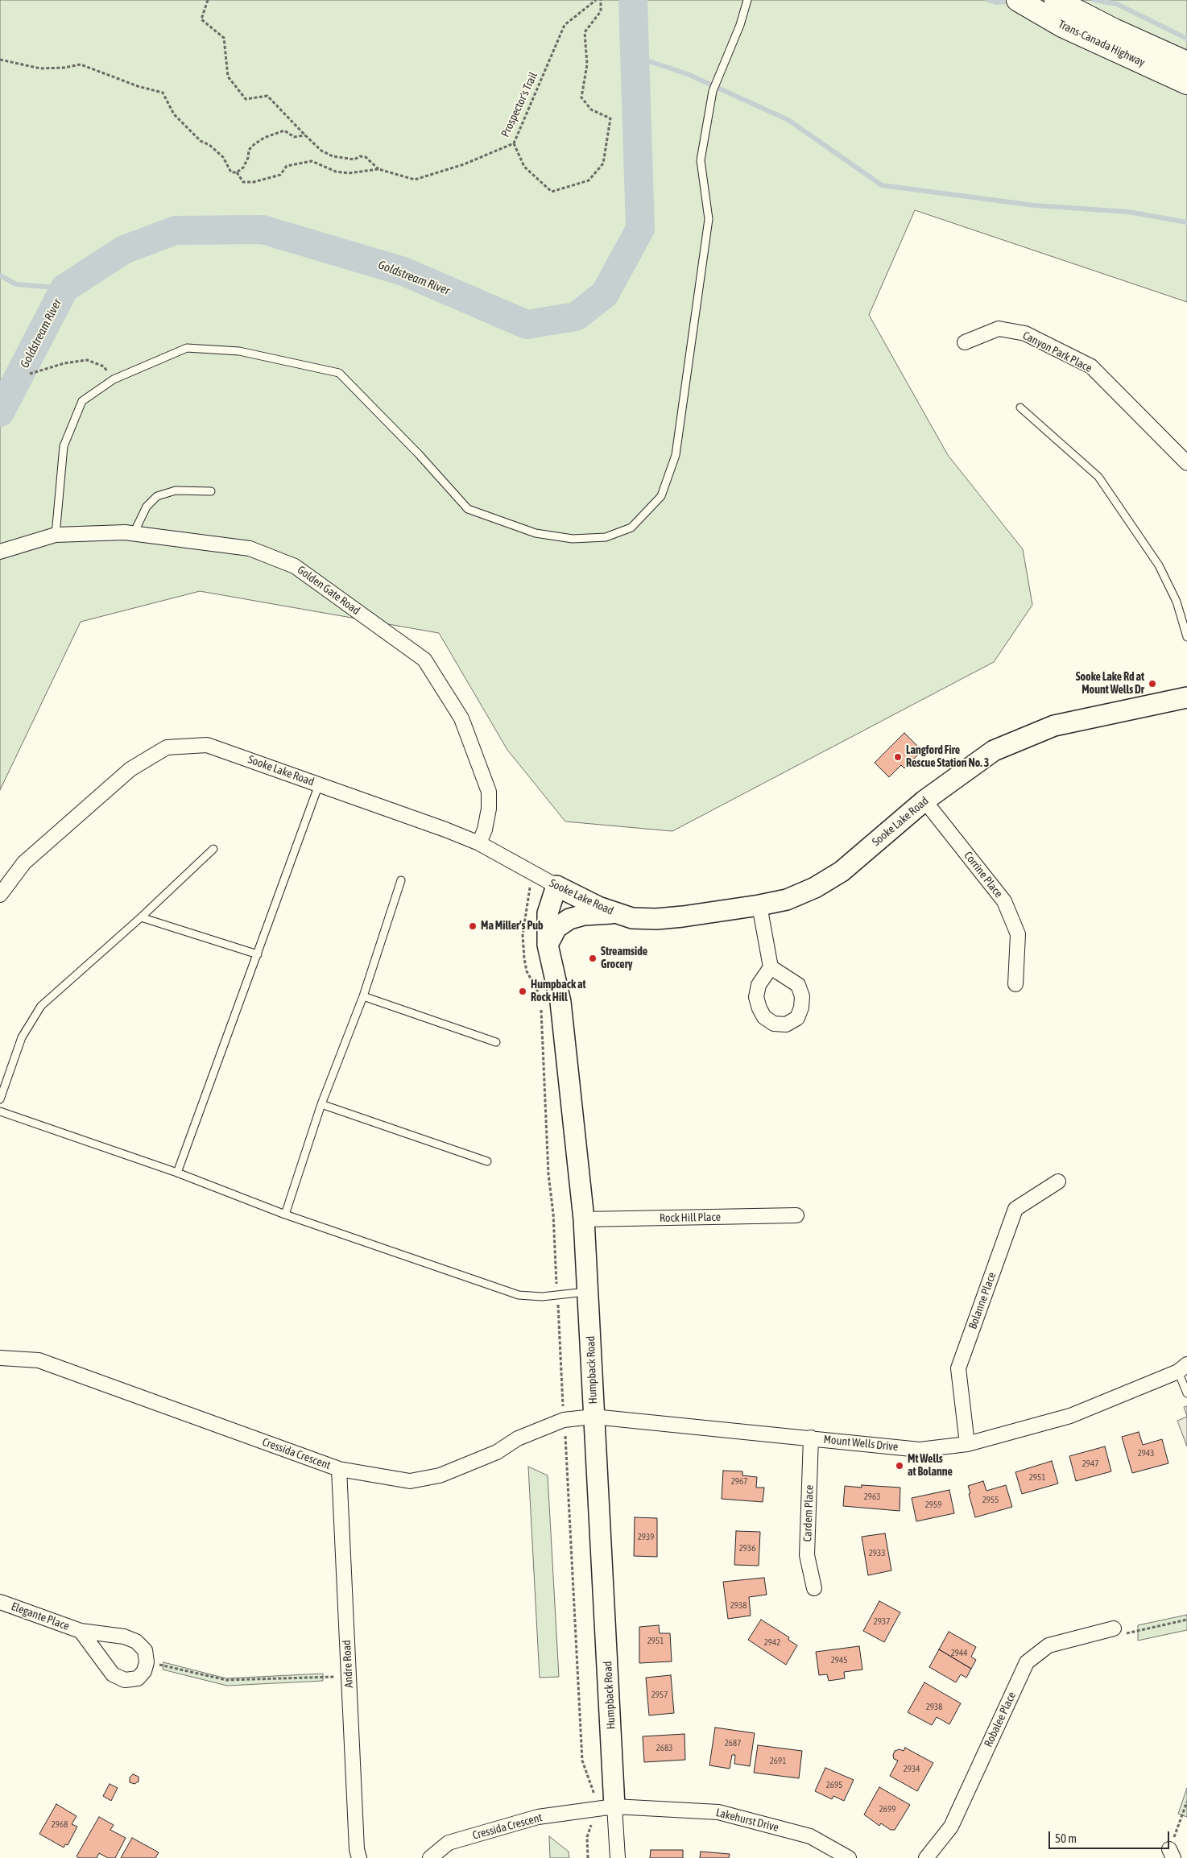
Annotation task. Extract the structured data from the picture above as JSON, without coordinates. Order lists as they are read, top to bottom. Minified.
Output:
{"streets":{"highway":["Trans-Canada Highway"],"street":["Canyon Park Place","Golden Gate Road","Sooke Lake Road","Corrine Place","Rock Hill Place","Bolanne Place","Humpback Road","Mount Wells Drive","Cressida Crescent","Cardem Place","Elegante Place","Andre Road","Robalee Place","Lakehurst Drive"],"path":["Prospector's Trail"]},"crossings":[["Golden Gate Road","Sooke Lake Road"],["Sooke Lake Road","Corrine Place"],["Sooke Lake Road","Humpback Road"],["Rock Hill Place","Humpback Road"],["Bolanne Place","Mount Wells Drive"],["Humpback Road","Mount Wells Drive"],["Humpback Road","Cressida Crescent"],["Humpback Road","Lakehurst Drive"],["Mount Wells Drive","Cressida Crescent"],["Mount Wells Drive","Cardem Place"],["Cressida Crescent","Andre Road"],["Cressida Crescent","Lakehurst Drive"]],"water":["Goldstream River"],"places":["Sooke Lake Rd at Mount Wells Dr","Langford Fire Rescue Station No. 3","Ma Miller’s Pub","Streamside Grocery","Humpback at Rock Hill","Mt Wells at Bolanne"],"house_numbers":["2943","2947","2951","2967","2963","2955","2959","2939","2936","2933","2938","2937","2951","2942","2944","2945","2957","2938","2687","2683","2691","2934","2695","2699","2968"],"scale_bar":"50 m"}
